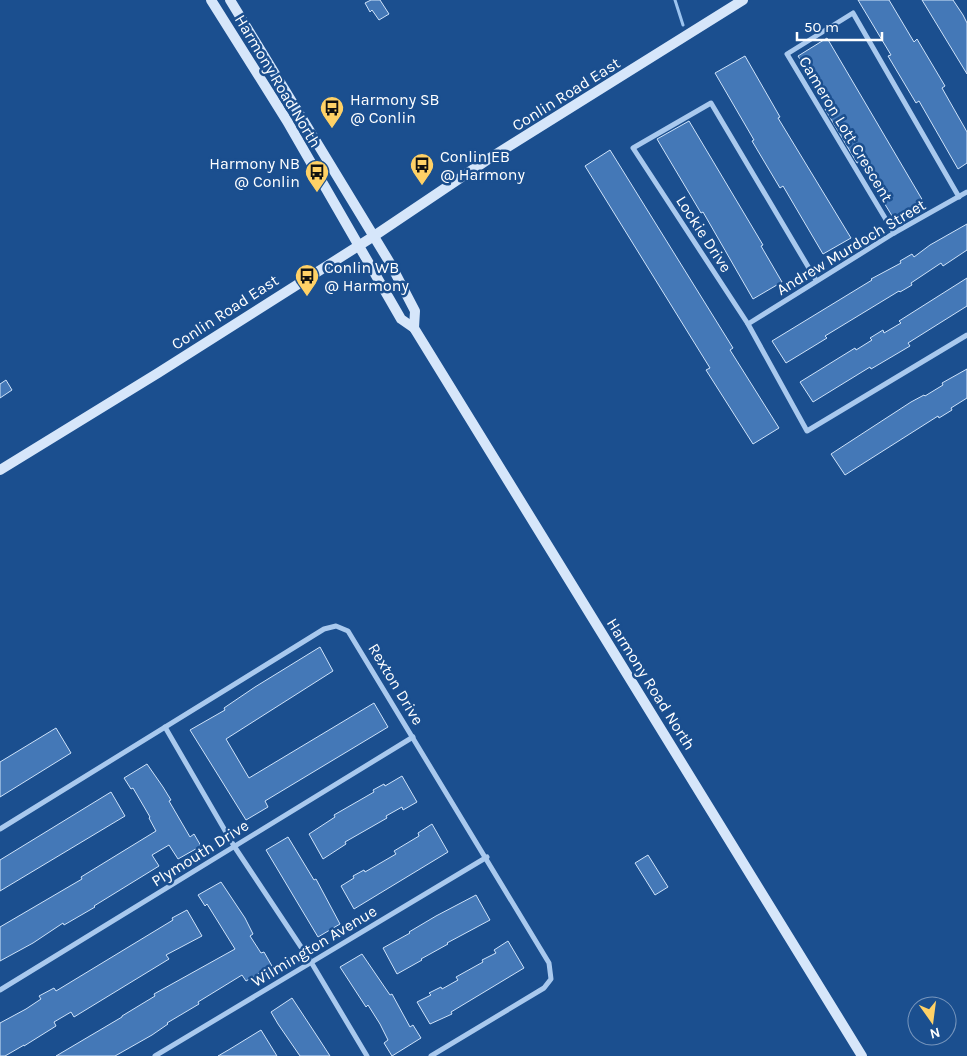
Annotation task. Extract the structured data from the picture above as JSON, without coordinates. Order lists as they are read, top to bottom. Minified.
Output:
{"streets":{"main road":["Harmony Road North","Conlin Road East"],"street":["Cameron Lott Crescent","Lockie Drive","Andrew Murdoch Street","Rexton Drive","Plymouth Drive","Wilmington Avenue"]},"crossings":[["Harmony Road North","Conlin Road East"],["Cameron Lott Crescent","Andrew Murdoch Street"],["Lockie Drive","Andrew Murdoch Street"],["Rexton Drive","Plymouth Drive"],["Rexton Drive","Wilmington Avenue"]],"places":{"bus stop":["Harmony SB @ Conlin","Conlin EB @ Harmony","Harmony NB @ Conlin","Conlin WB @ Harmony"]},"scale_bar":"50 m","north":"bottom"}
